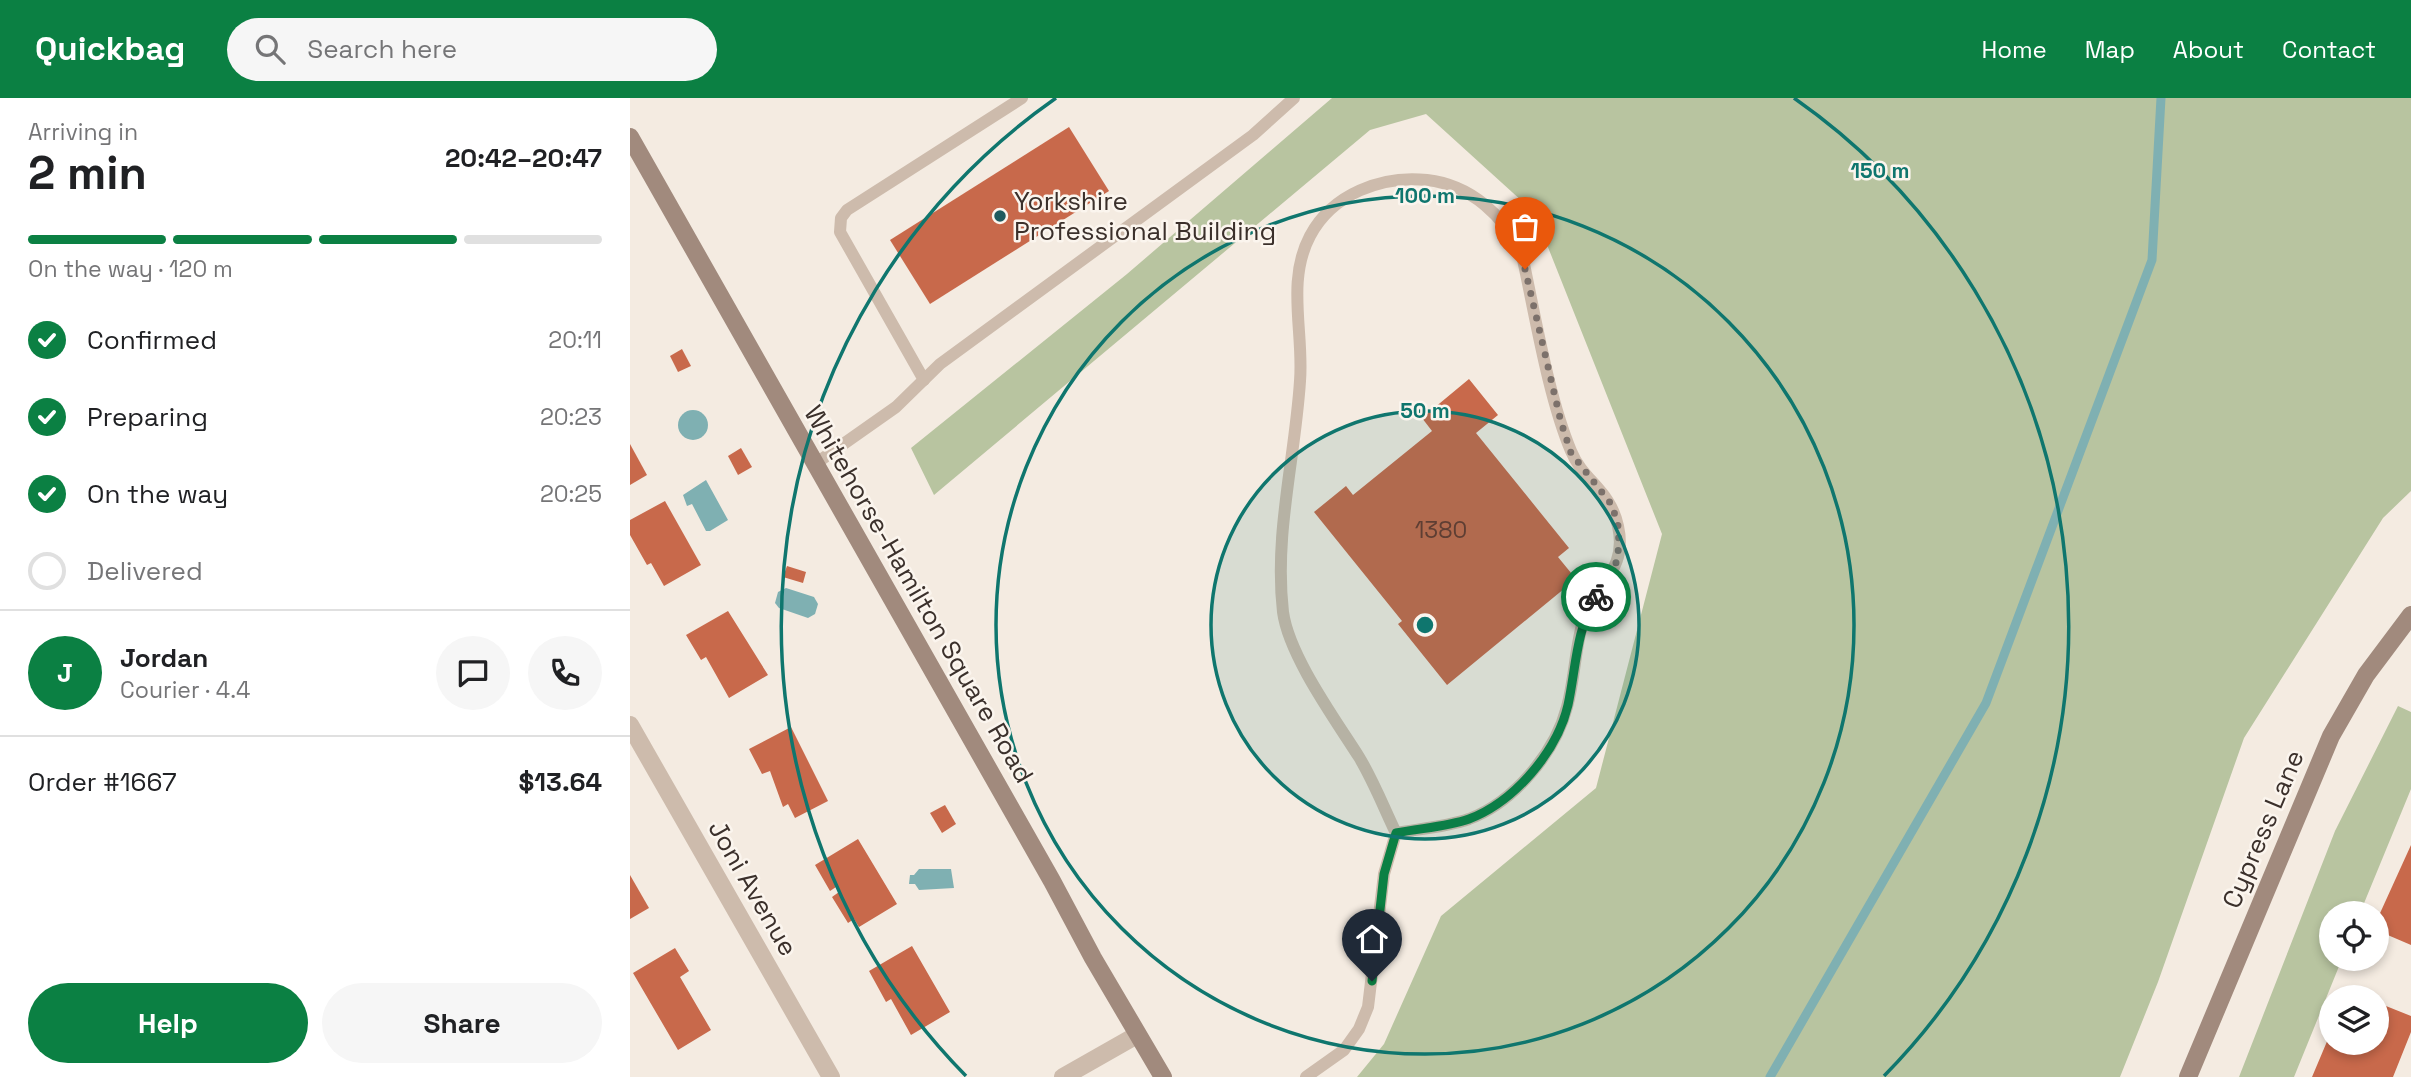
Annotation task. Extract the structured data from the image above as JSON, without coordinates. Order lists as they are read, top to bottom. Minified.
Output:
{"streets":{"street":["Whitehorse-Hamilton Square Road","Cypress Lane","Joni Avenue"]},"places":["Yorkshire Professional Building"],"house_numbers":["1380"],"page":{"header":"Quickbag","search":"Search here","nav":["Home","Map","About","Contact"],"heading":["2 min","Arriving in","20:42–20:47"],"panel":["Jordan","Courier · 4.4","Order #1667","$13.64"],"bar":"On the way · 120 m","list":[["Confirmed","20:11"],["Preparing","20:23"],["On the way","20:25"],"Delivered"],"round":"J","buttons":["Help","Share"]},"rings":["150 m","100 m","50 m"]}
